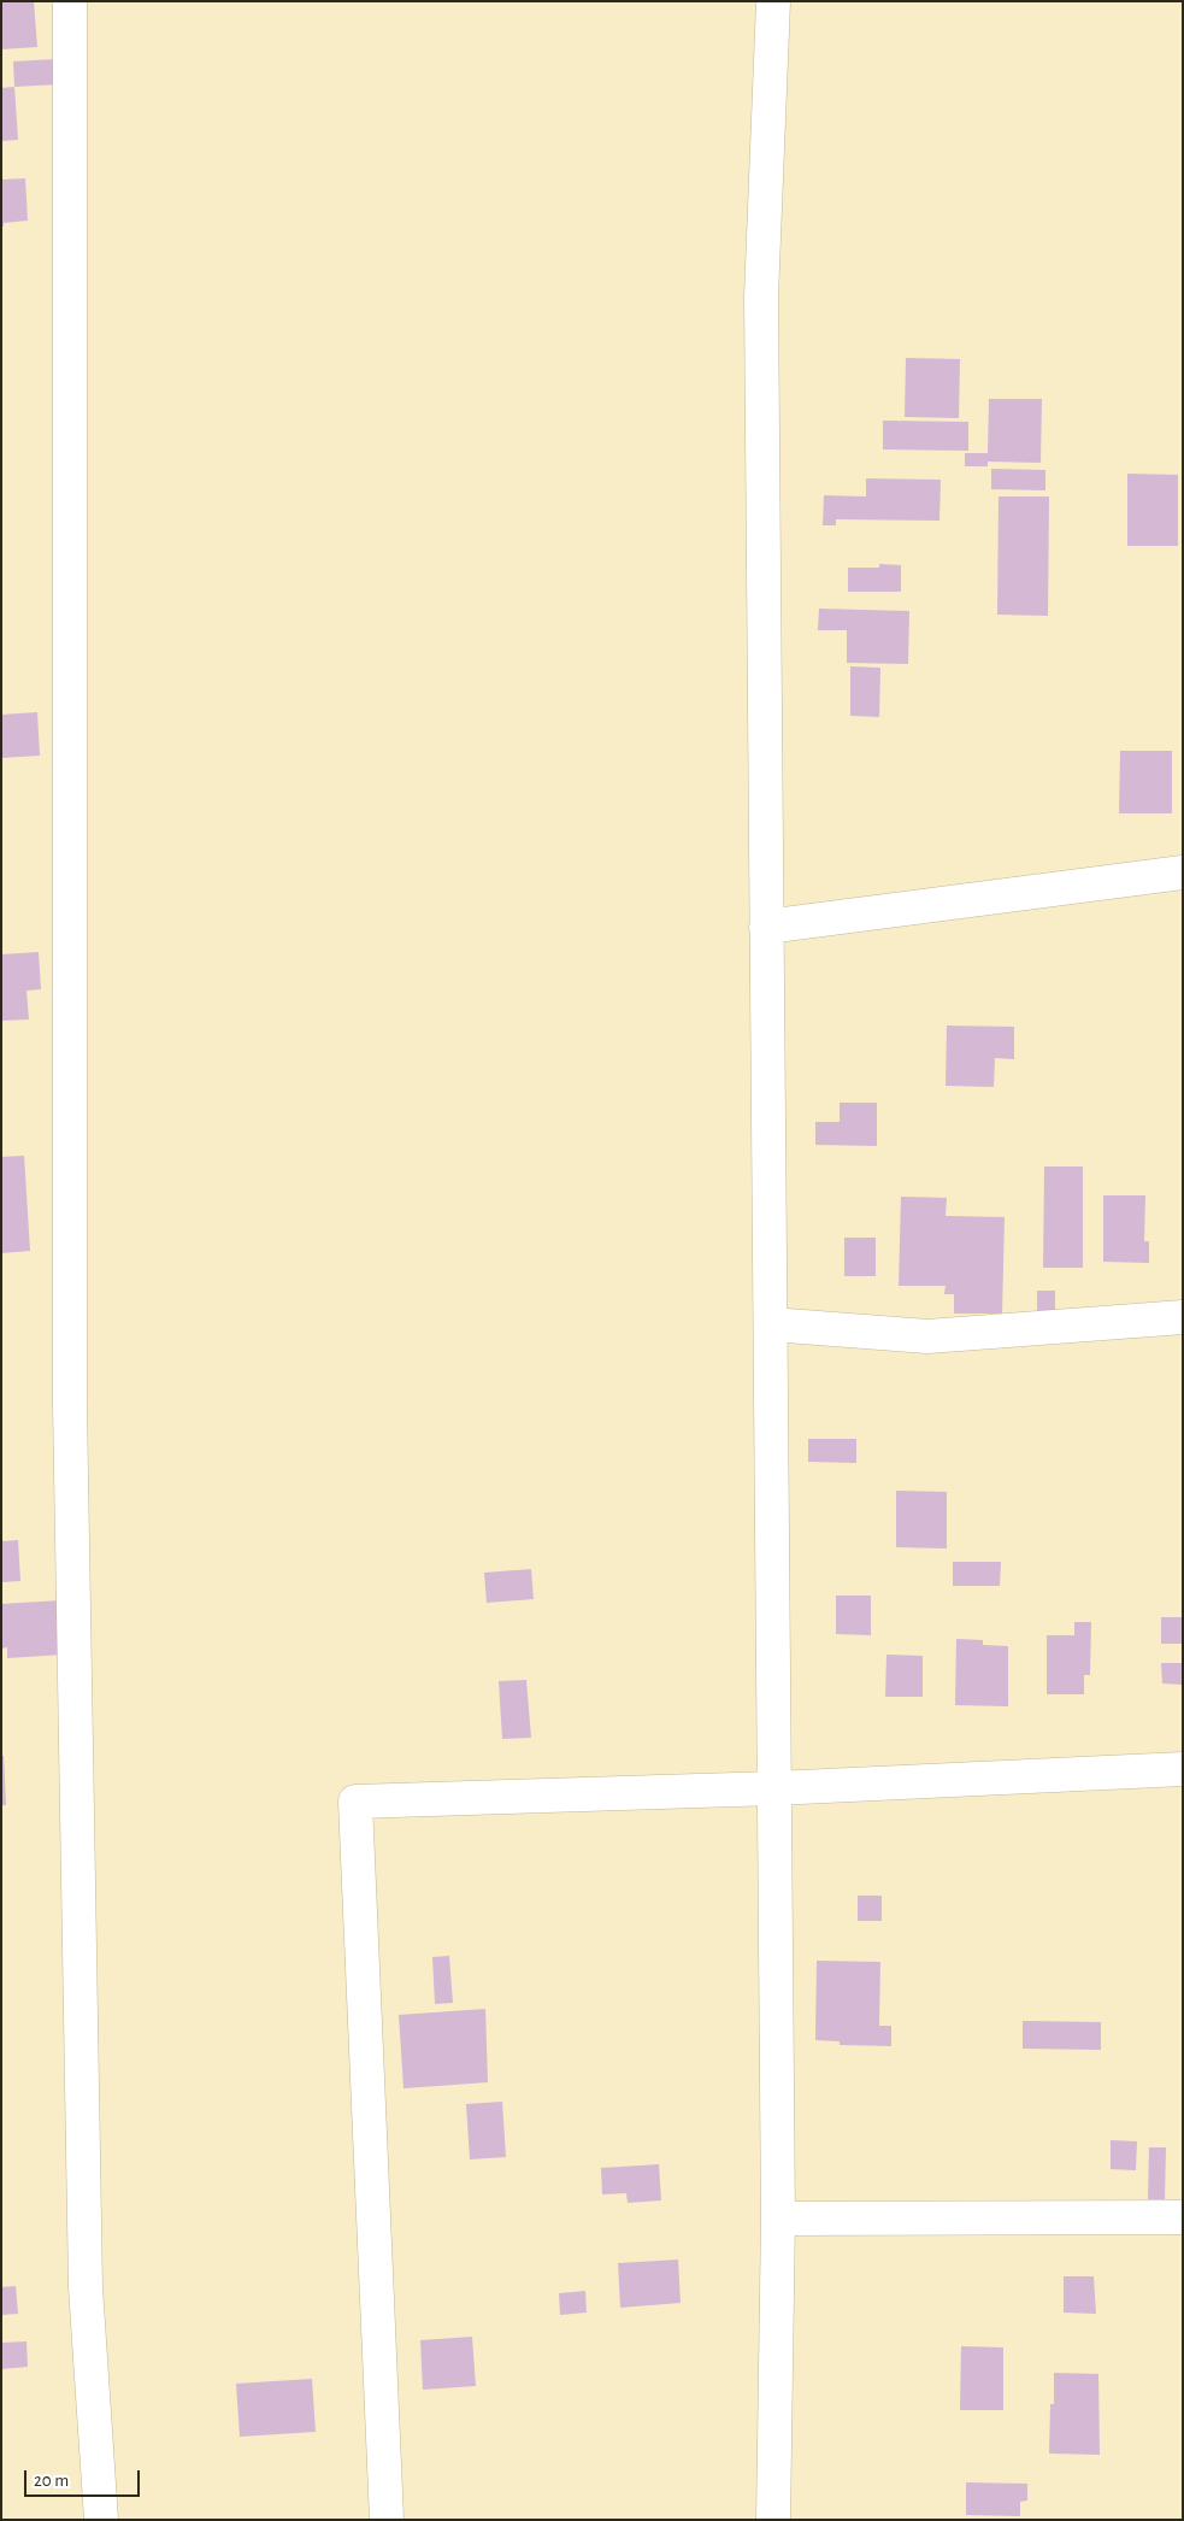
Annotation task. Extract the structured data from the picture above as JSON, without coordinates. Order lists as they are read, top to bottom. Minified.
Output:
{"scale_bar":"20 m"}
